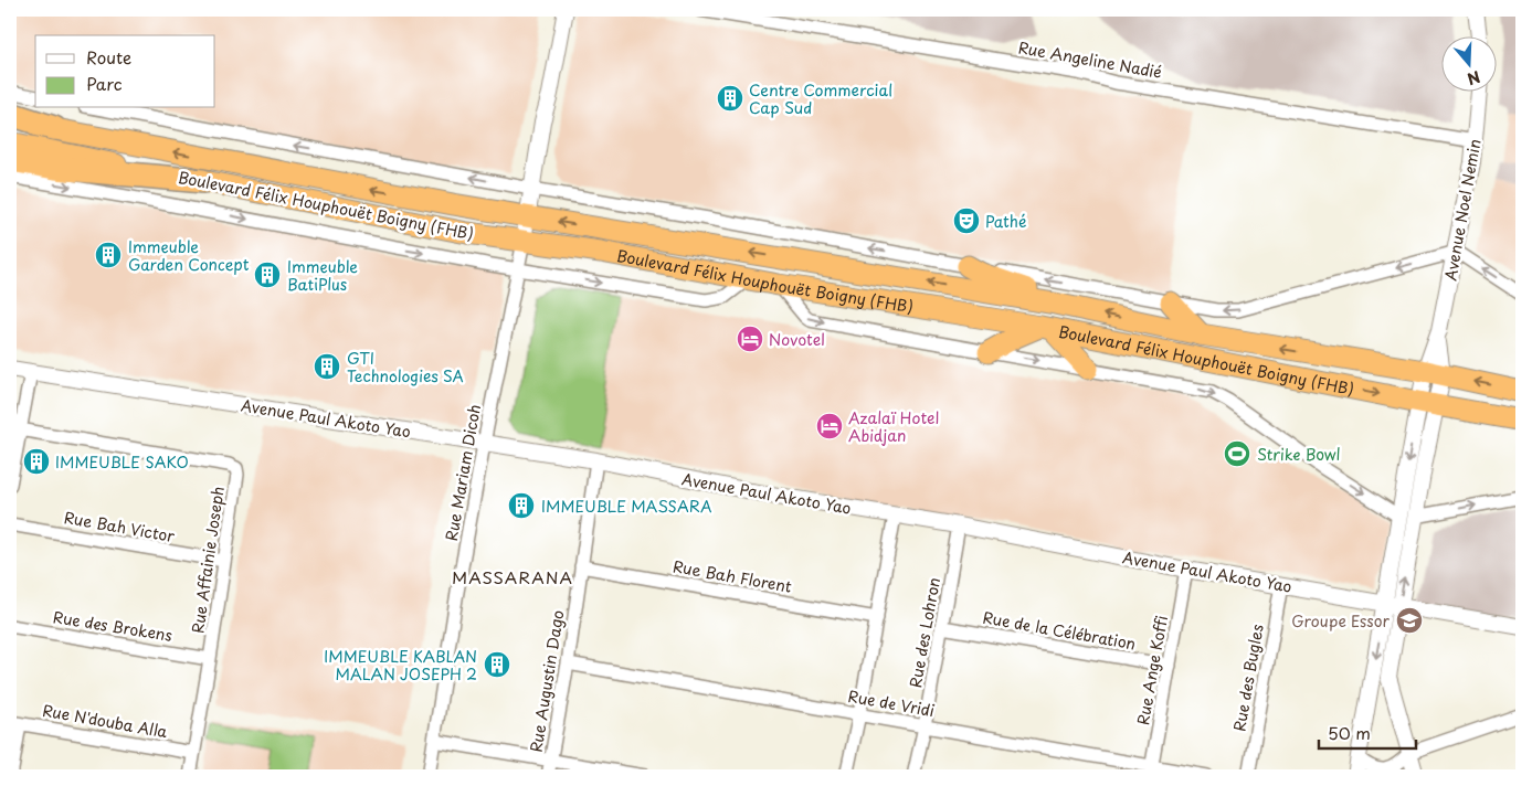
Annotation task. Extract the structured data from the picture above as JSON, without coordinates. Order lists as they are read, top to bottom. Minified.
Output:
{"streets":{"highway":["Boulevard Félix Houphouët Boigny (FHB)"],"street":["Rue Angeline Nadié","Avenue Noel Nemin","Avenue Paul Akoto Yao","Rue Mariam Dicoh","Rue Bah Victor","Rue Affainie Joseph","Rue Bah Florent","Rue des Brokens","Rue de la Célébration","Rue des Lohron","Rue Ange Koffi","Rue des Bugles","Rue Augustin Dago","Rue de Vridi","Rue N'douba Alla"]},"crossings":[["Rue Angeline Nadié","Avenue Noel Nemin"],["Boulevard Félix Houphouët Boigny (FHB)","Avenue Noel Nemin"],["Boulevard Félix Houphouët Boigny (FHB)","Rue Mariam Dicoh"],["Avenue Noel Nemin","Avenue Paul Akoto Yao"],["Avenue Paul Akoto Yao","Rue Mariam Dicoh"],["Avenue Paul Akoto Yao","Rue des Lohron"],["Avenue Paul Akoto Yao","Rue Ange Koffi"],["Avenue Paul Akoto Yao","Rue des Bugles"],["Avenue Paul Akoto Yao","Rue Augustin Dago"],["Rue Bah Victor","Rue Affainie Joseph"],["Rue Affainie Joseph","Rue des Brokens"],["Rue Affainie Joseph","Rue N'douba Alla"],["Rue Bah Florent","Rue Augustin Dago"],["Rue de la Célébration","Rue des Lohron"],["Rue de la Célébration","Rue Ange Koffi"],["Rue des Lohron","Rue de Vridi"],["Rue Ange Koffi","Rue de Vridi"],["Rue Augustin Dago","Rue de Vridi"]],"districts":["MASSARANA"],"places":{"building":["Centre Commercial Cap Sud","Immeuble Garden Concept","Immeuble BatiPlus","GTI Technologies SA","IMMEUBLE SAKO","IMMEUBLE MASSARA","IMMEUBLE KABLAN MALAN JOSEPH 2"],"theatre":["Pathé"],"hotel":["Novotel","Azalaï Hotel Abidjan"],"sports":["Strike Bowl"],"school or university":["Groupe Essor"]},"legend":["Route","Parc"],"scale_bar":"50 m","north":"bottom"}
